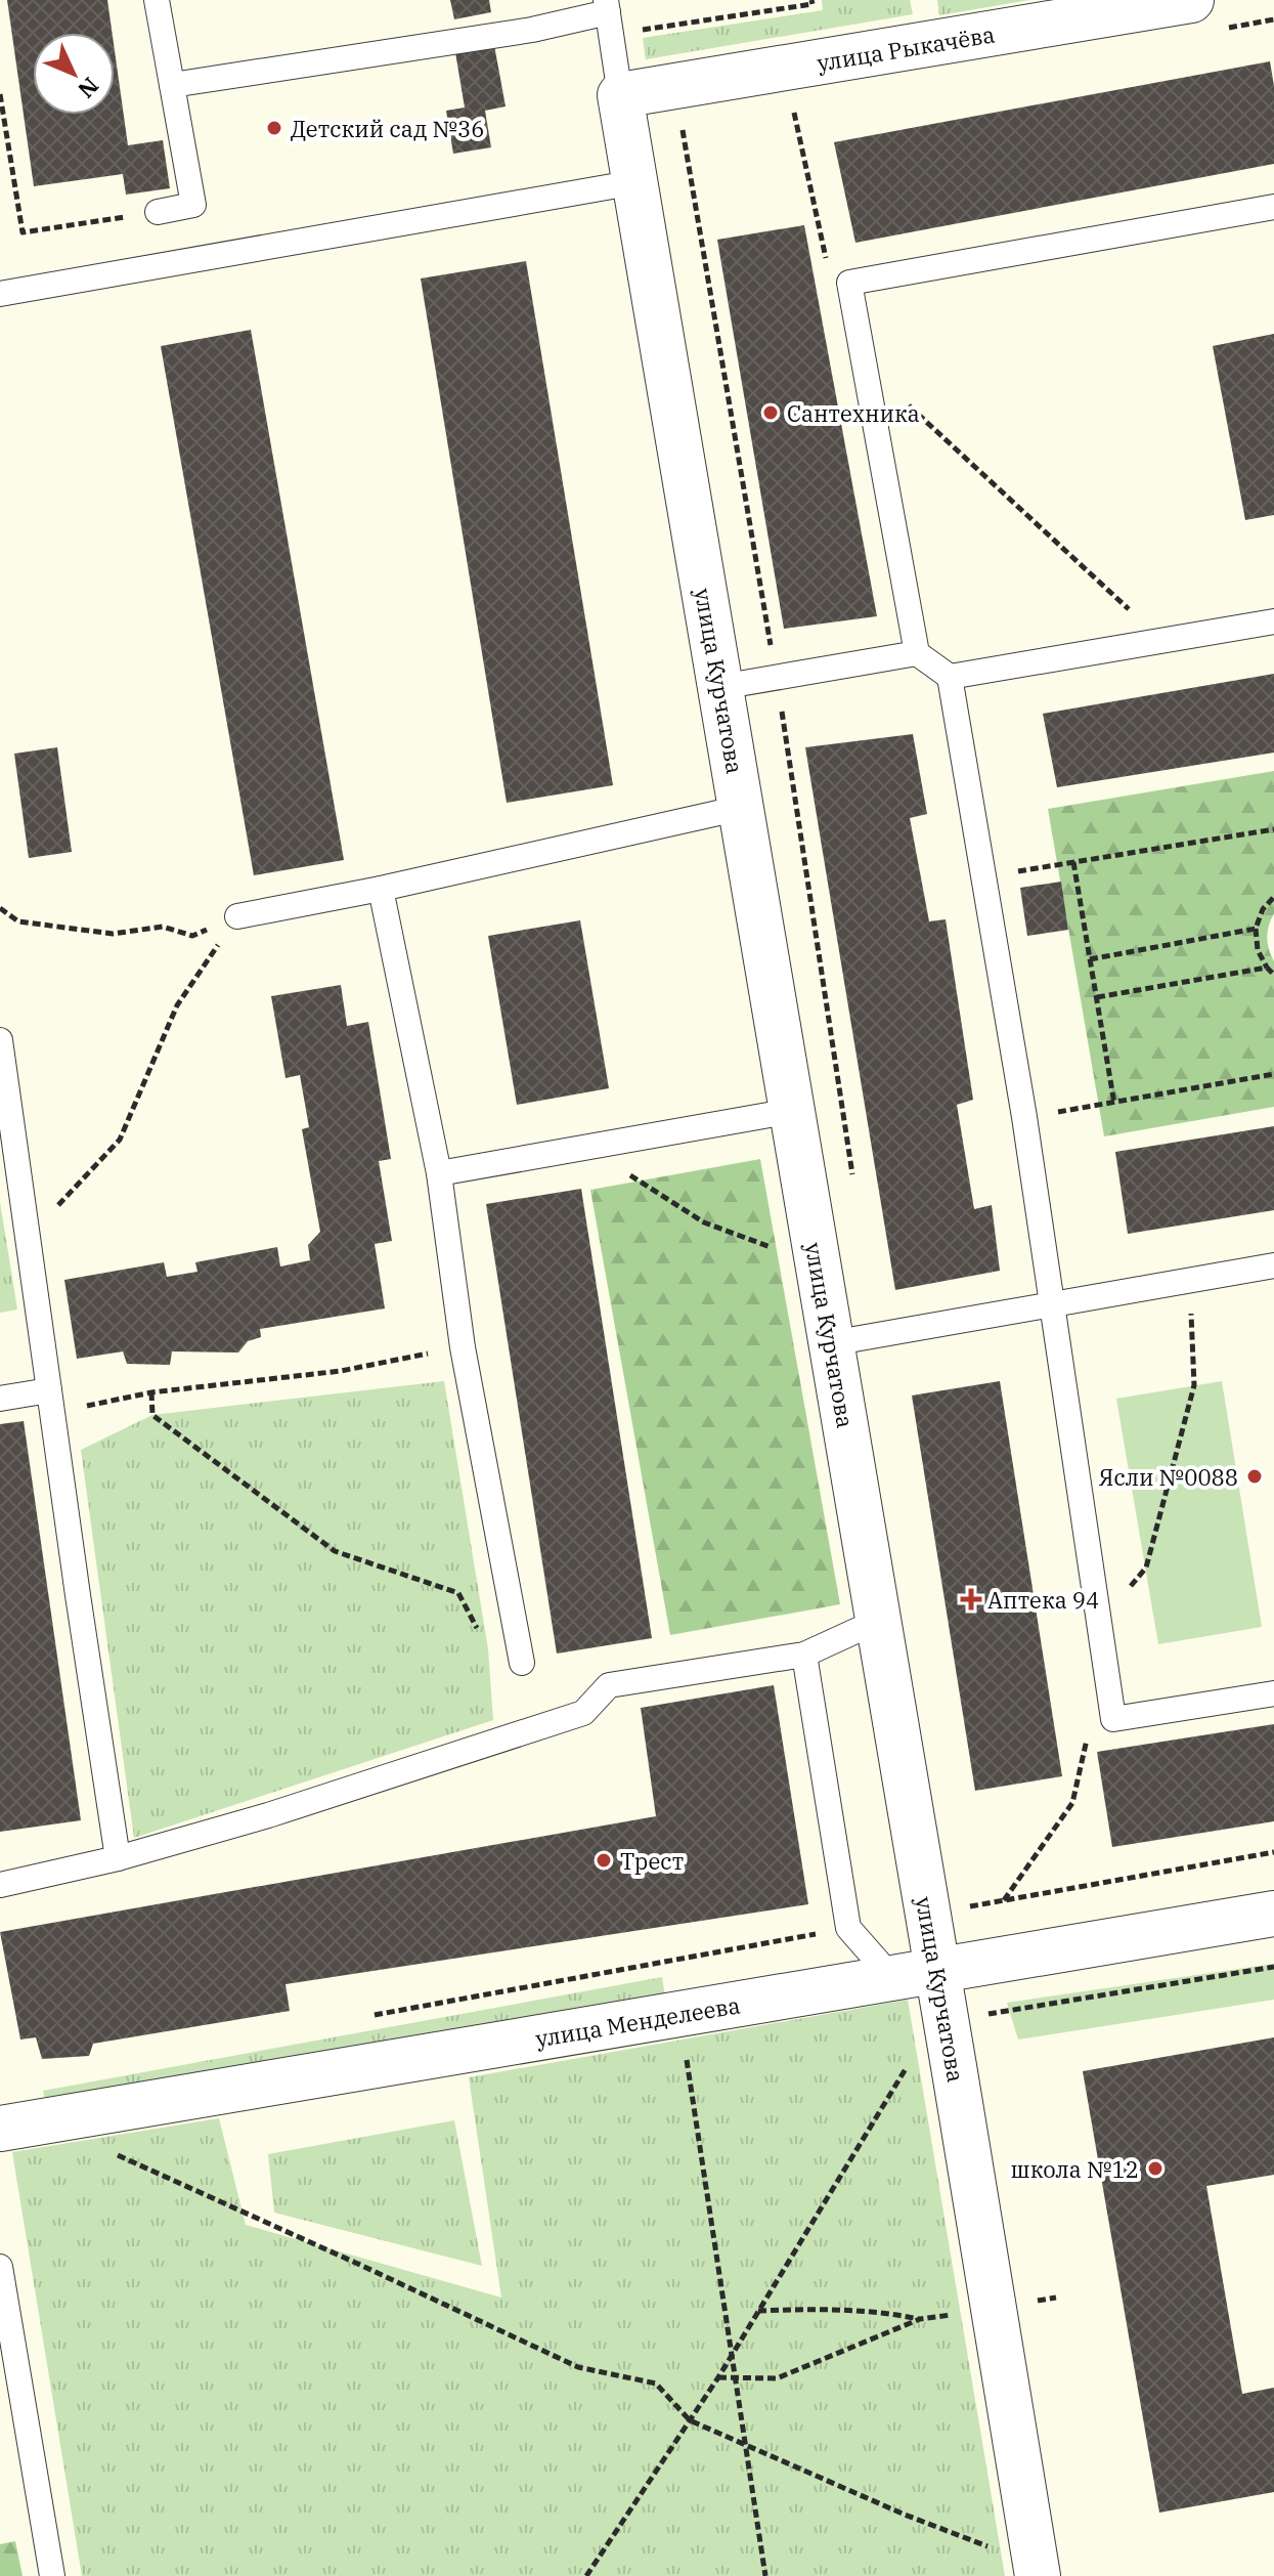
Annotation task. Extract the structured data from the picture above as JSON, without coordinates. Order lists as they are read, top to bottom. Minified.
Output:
{"streets":{"street":["улица Рыкачёва","улица Курчатова","улица Менделеева"]},"crossings":[["улица Рыкачёва","улица Курчатова"],["улица Курчатова","улица Менделеева"]],"places":{"other":["Детский сад №36","Сантехника","Ясли №0088","Трест","школа №12"],"health":["Аптека 94"]},"north":"bottom right"}
